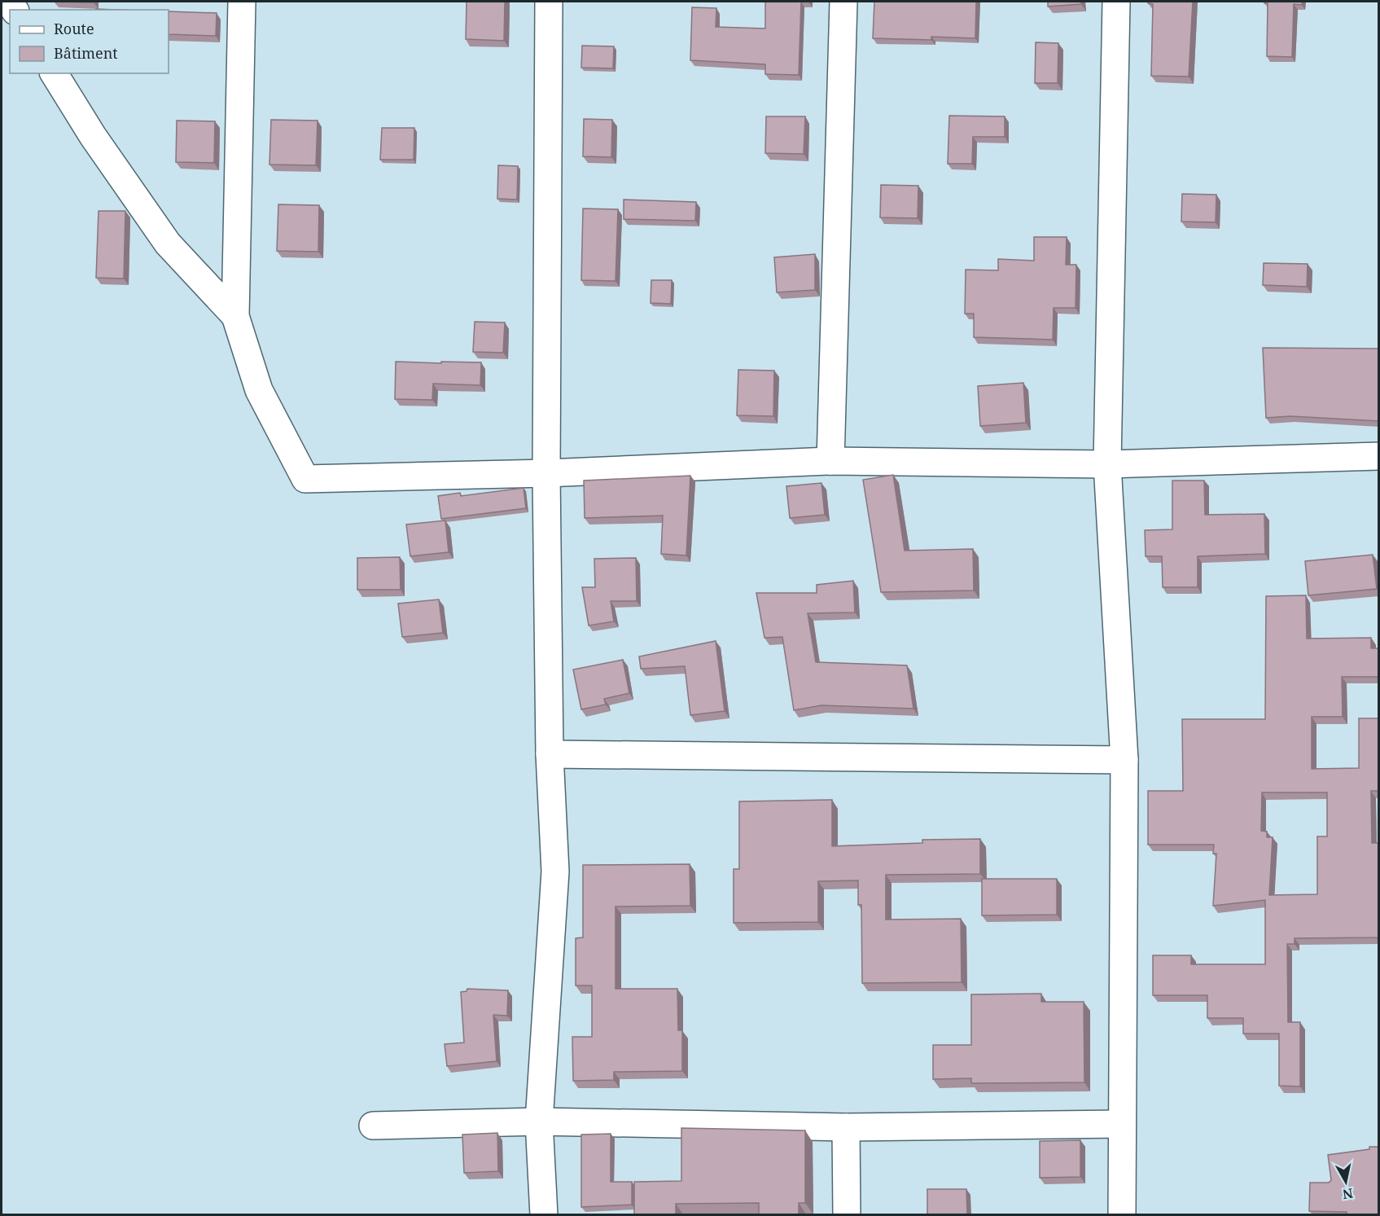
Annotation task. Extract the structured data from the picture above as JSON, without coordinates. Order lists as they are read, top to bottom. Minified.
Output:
{"legend":["Route","Bâtiment"],"north":"bottom"}
